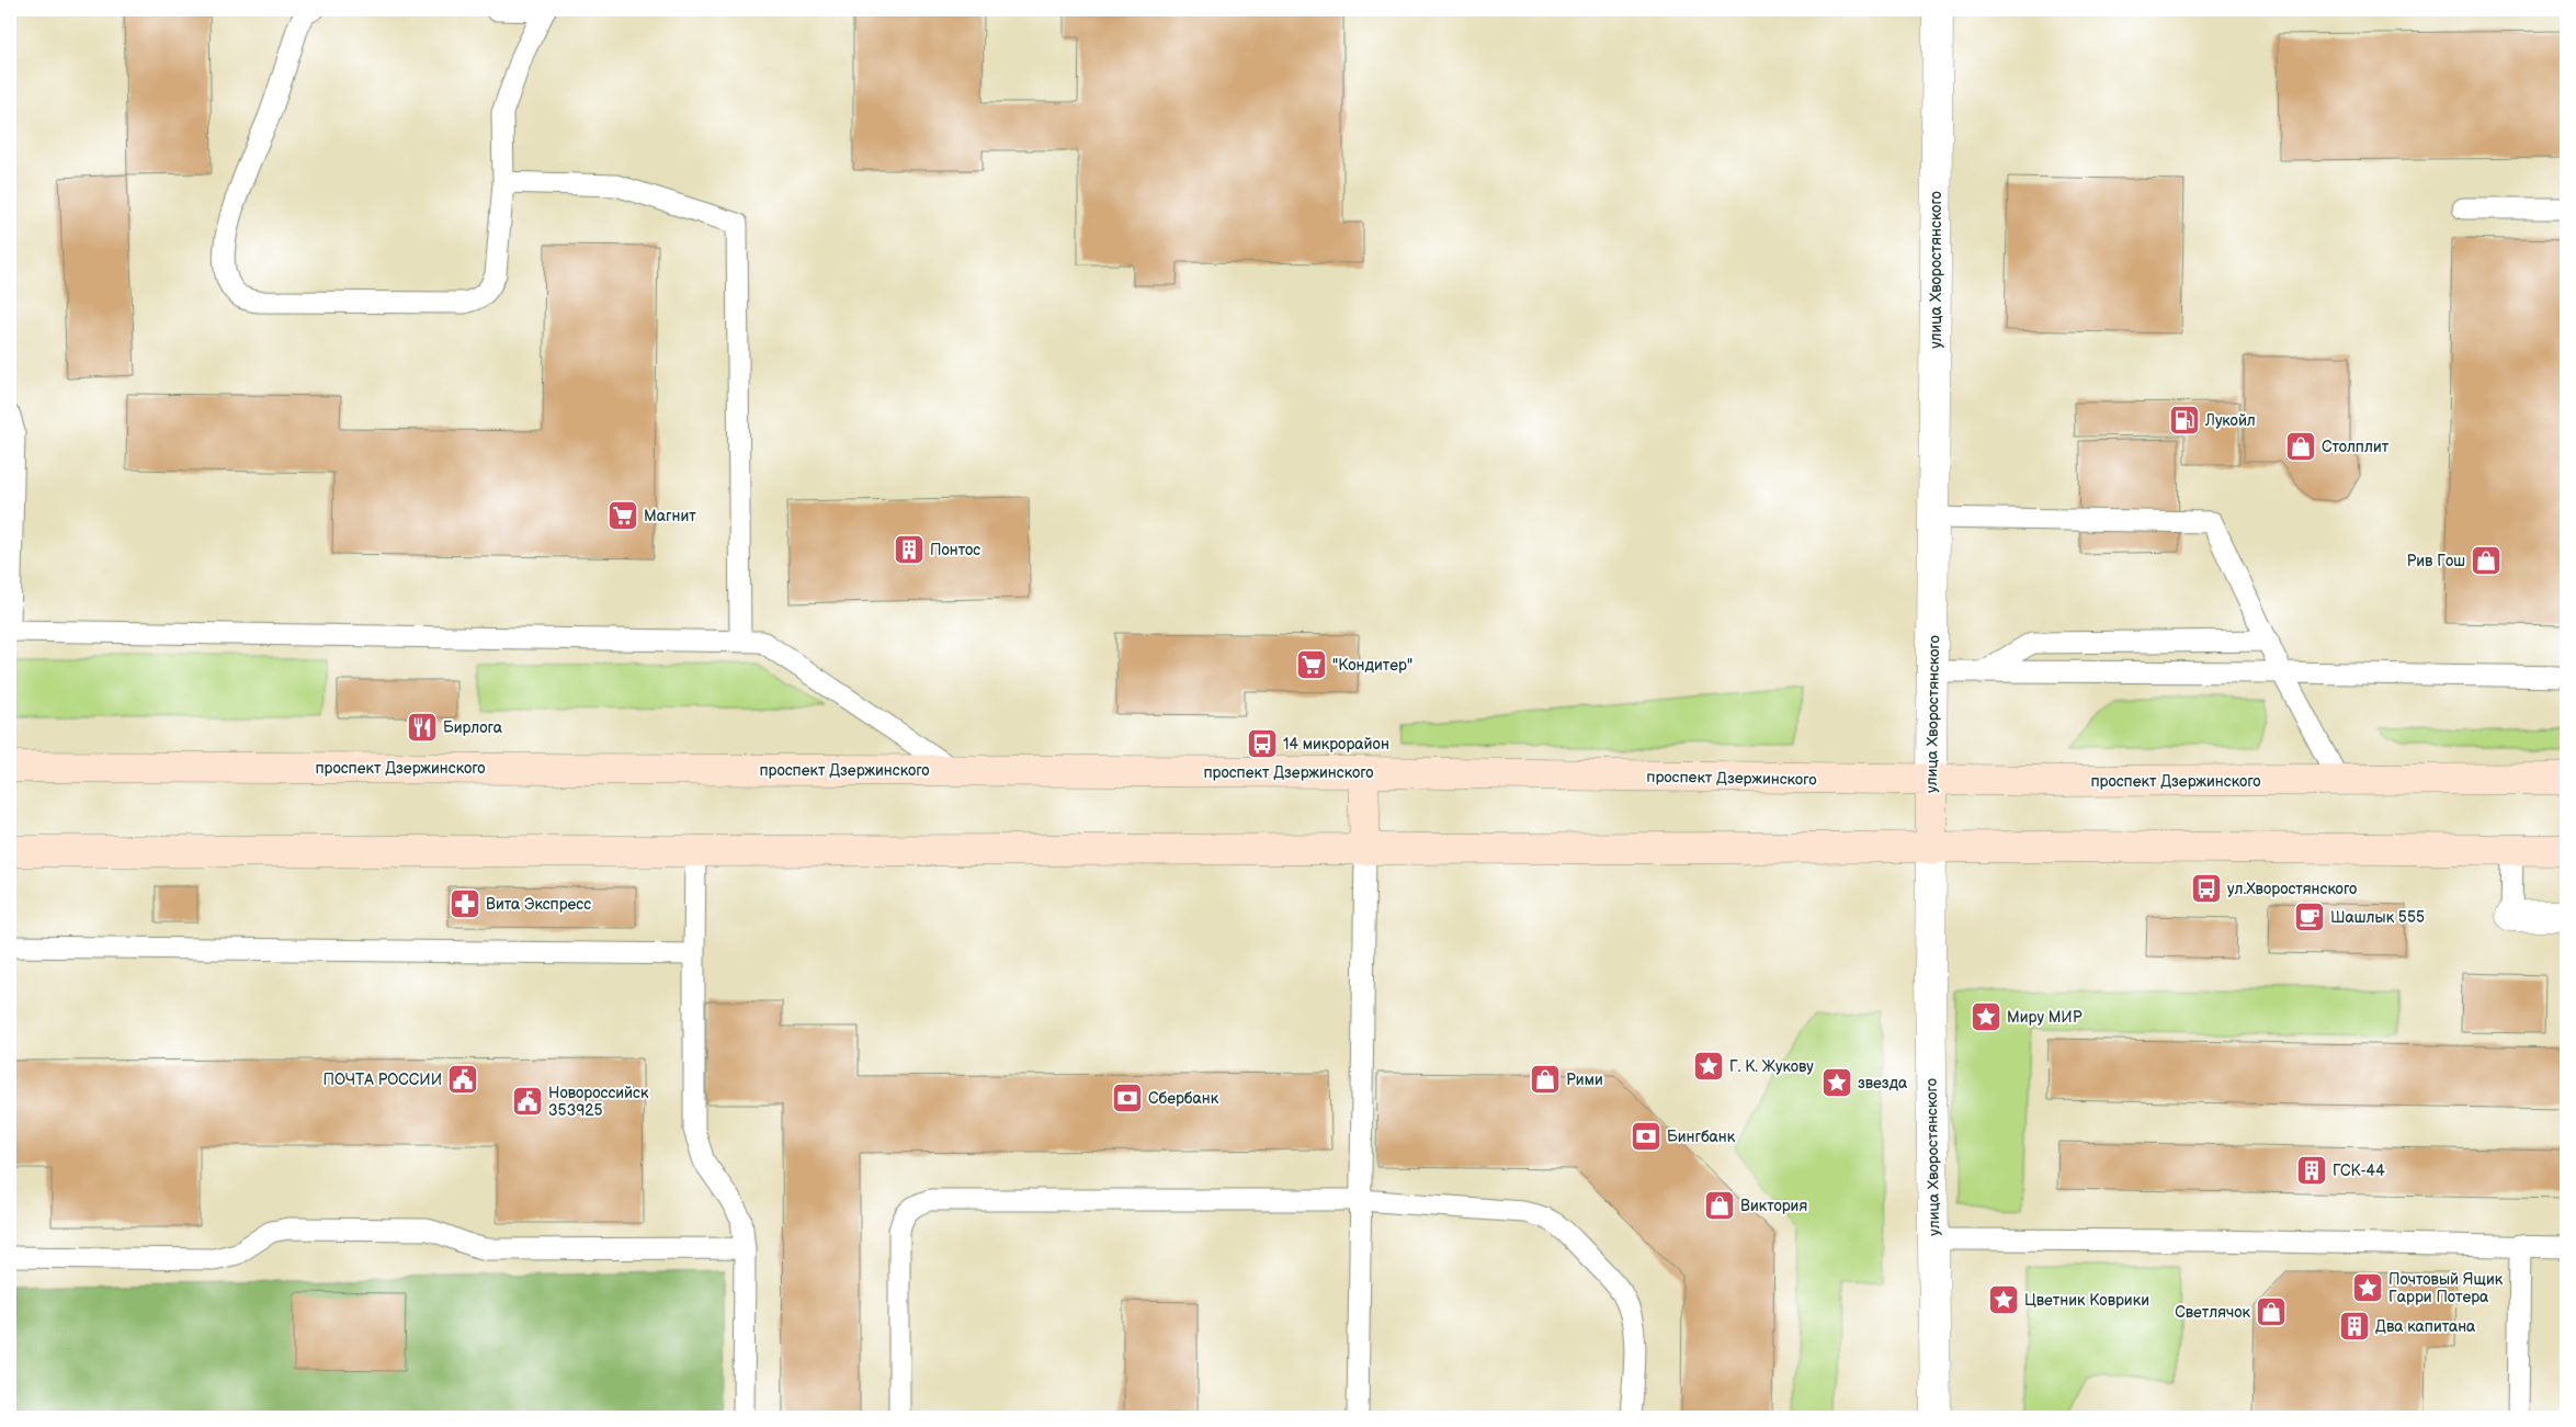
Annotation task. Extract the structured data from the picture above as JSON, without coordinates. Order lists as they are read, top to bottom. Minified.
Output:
{"streets":{"street":["улица Хворостянского","проспект Дзержинского"]},"crossings":[["улица Хворостянского","проспект Дзержинского"]],"places":{"fuel station":["Лукойл"],"shop":["Столплит","Рив Гош","Рими","Виктория","Светлячок"],"supermarket":["Магнит","\"Кондитер\""],"building":["Понтос","ГСК-44","Два капитана"],"restaurant":["Бирлога"],"bus stop":["14 микрорайон","ул.Хворостянского"],"pharmacy":["Вита Экспресс"],"cafe":["Шашлык 555"],"place":["Миру МИР","Г. К. Жукову","звезда","Почтовый Ящик Гарри Потера","Цветник Коврики"],"public building":["ПОЧТА РОССИИ","Новороссийск 353925"],"bank":["Сбербанк","Бингбанк"]}}
